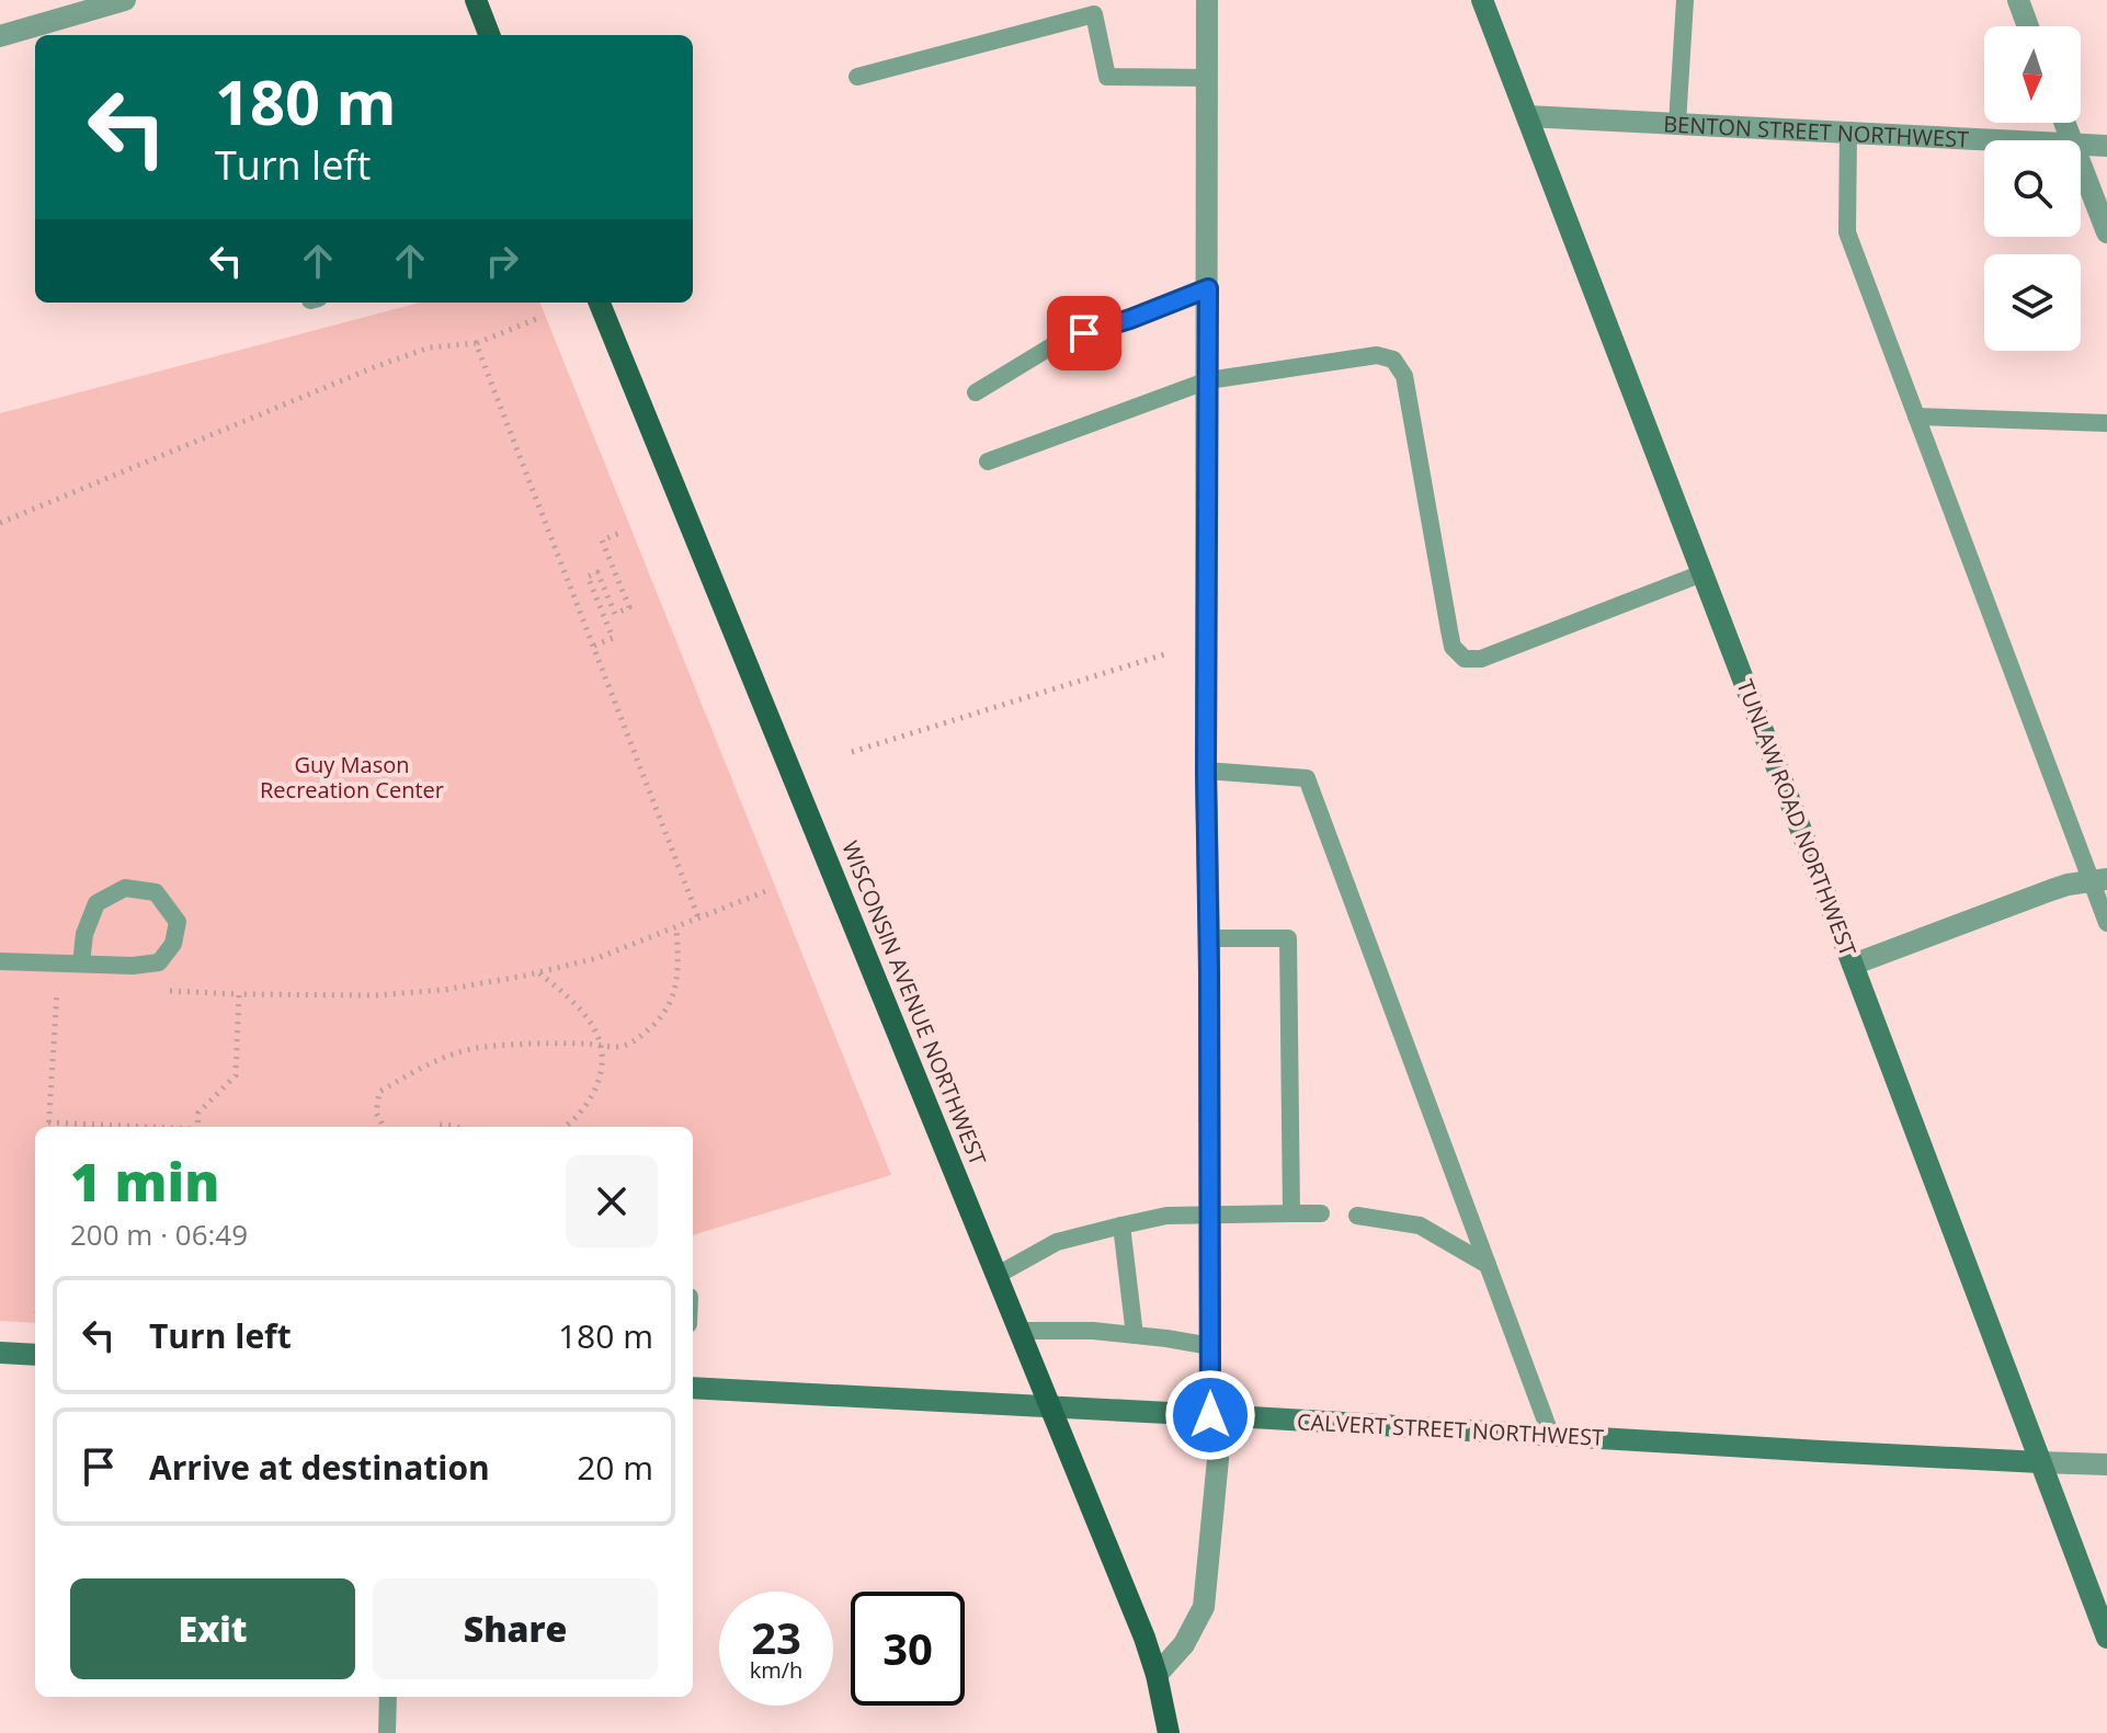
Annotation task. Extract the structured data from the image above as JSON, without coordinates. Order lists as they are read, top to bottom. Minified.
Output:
{"streets":{"main road":["WISCONSIN AVENUE NORTHWEST"],"street":["BENTON STREET NORTHWEST","TUNLAW ROAD NORTHWEST","CALVERT STREET NORTHWEST"]},"crossings":[["BENTON STREET NORTHWEST","TUNLAW ROAD NORTHWEST"],["TUNLAW ROAD NORTHWEST","CALVERT STREET NORTHWEST"],["WISCONSIN AVENUE NORTHWEST","CALVERT STREET NORTHWEST"]],"parks":["Guy Mason Recreation Center"],"north":"bottom","page":{"turn":["180 m","Turn left"],"heading":["1 min","200 m · 06:49"],"list":[{"name":"Turn left","value":"180 m"},{"name":"Arrive at destination","value":"20 m"}],"buttons":["Exit","Share"],"speed":"23 km/h","limit":"30"}}
